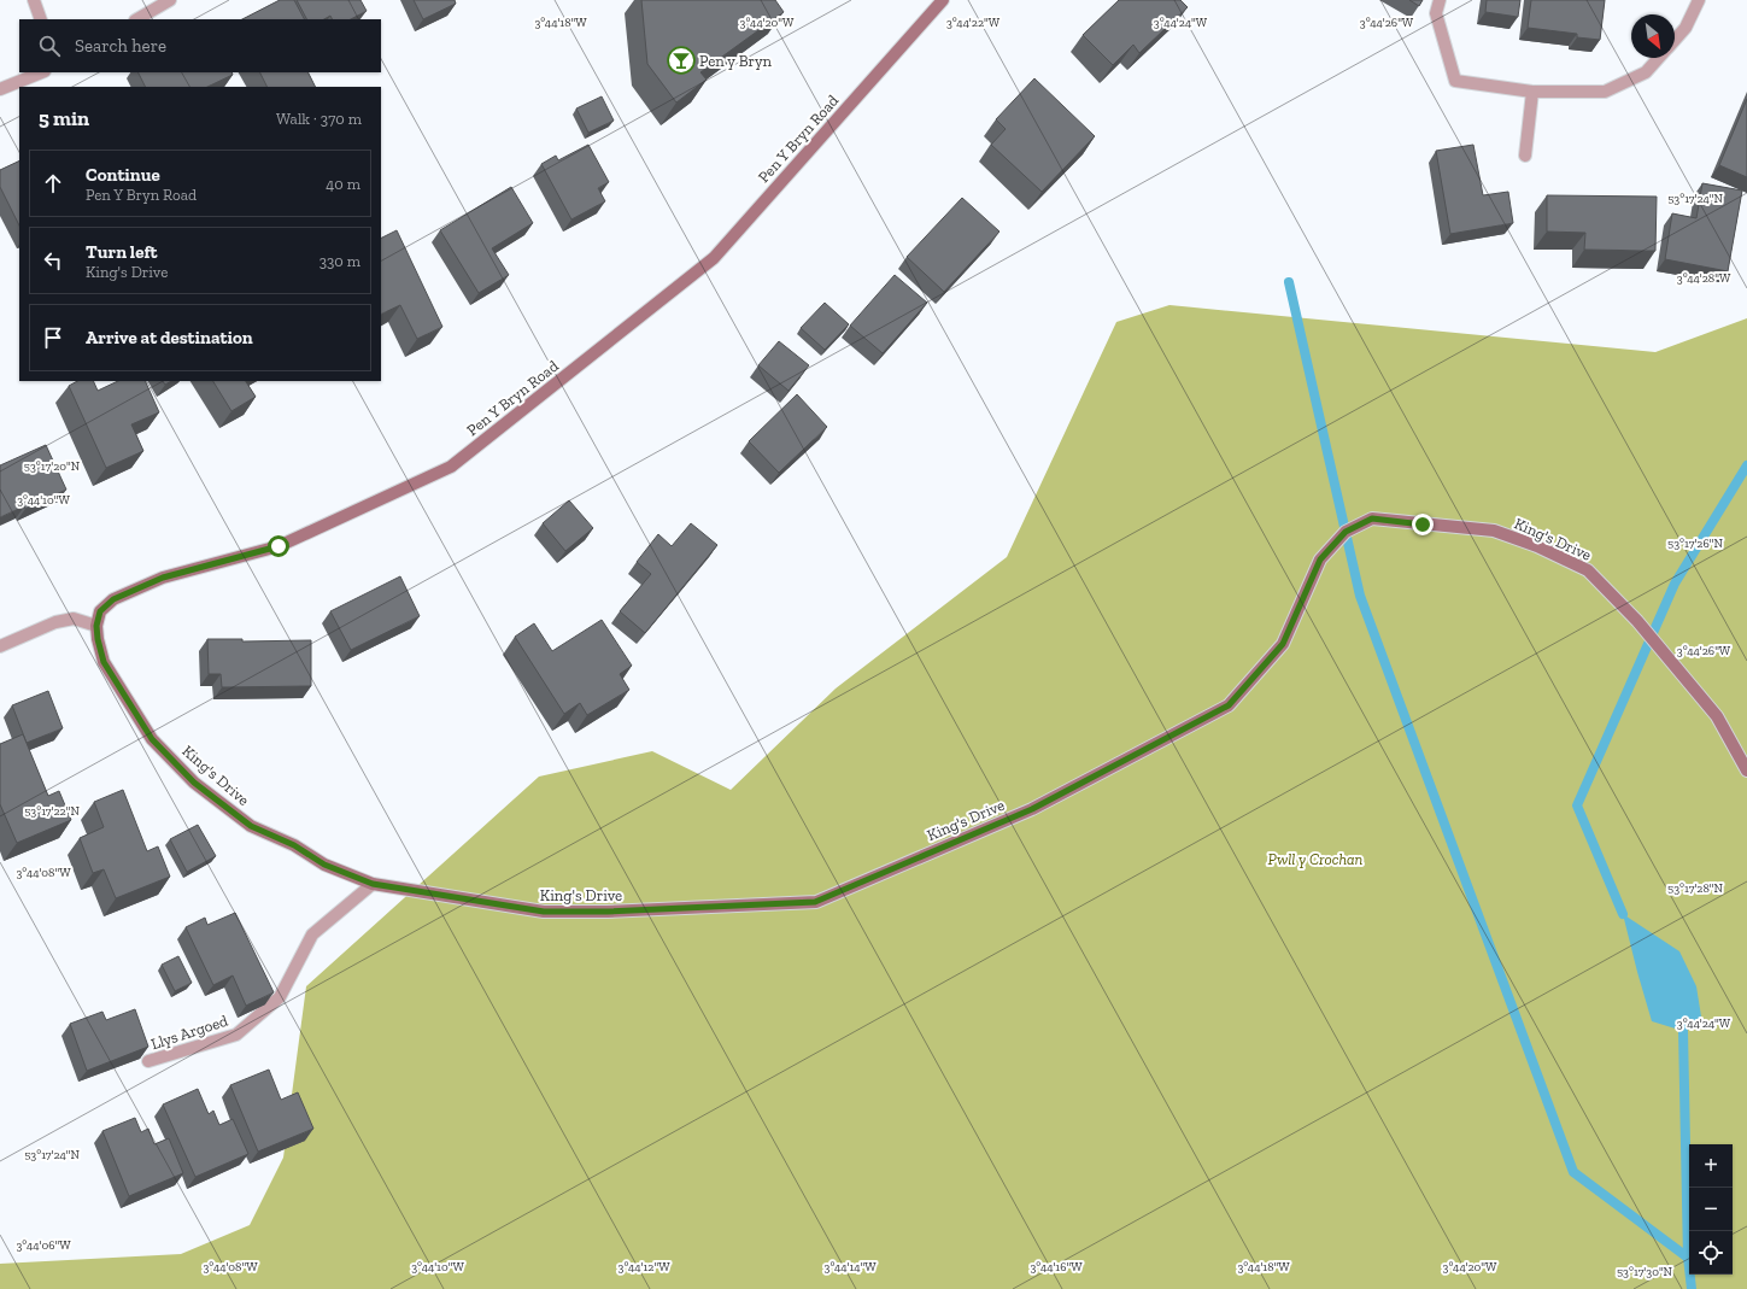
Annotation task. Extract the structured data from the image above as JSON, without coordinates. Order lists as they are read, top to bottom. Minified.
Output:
{"streets":{"main road":["Pen Y Bryn Road","King's Drive"],"street":["Llys Argoed"]},"crossings":[["Pen Y Bryn Road","King's Drive"],["King's Drive","Llys Argoed"]],"parks":["Pwll y Crochan"],"places":{"bar":["Pen y Bryn"]},"north":"bottom right","page":{"search":"Search here","heading":["5 min","Walk · 370 m"],"list":[["Continue","Pen Y Bryn Road","40 m"],["Turn left","King's Drive","330 m"],"Arrive at destination"],"map_buttons":["+","−"]},"coordinates":["3°44'18\"W","3°44'20\"W","3°44'22\"W","3°44'24\"W","3°44'26\"W","53°17'24\"N","3°44'28\"W","53°17'20\"N","3°44'10\"W","53°17'26\"N","53°17'22\"N","3°44'08\"W","53°17'28\"N","3°44'06\"W","3°44'12\"W","3°44'14\"W","3°44'16\"W","53°17'30\"N"]}
